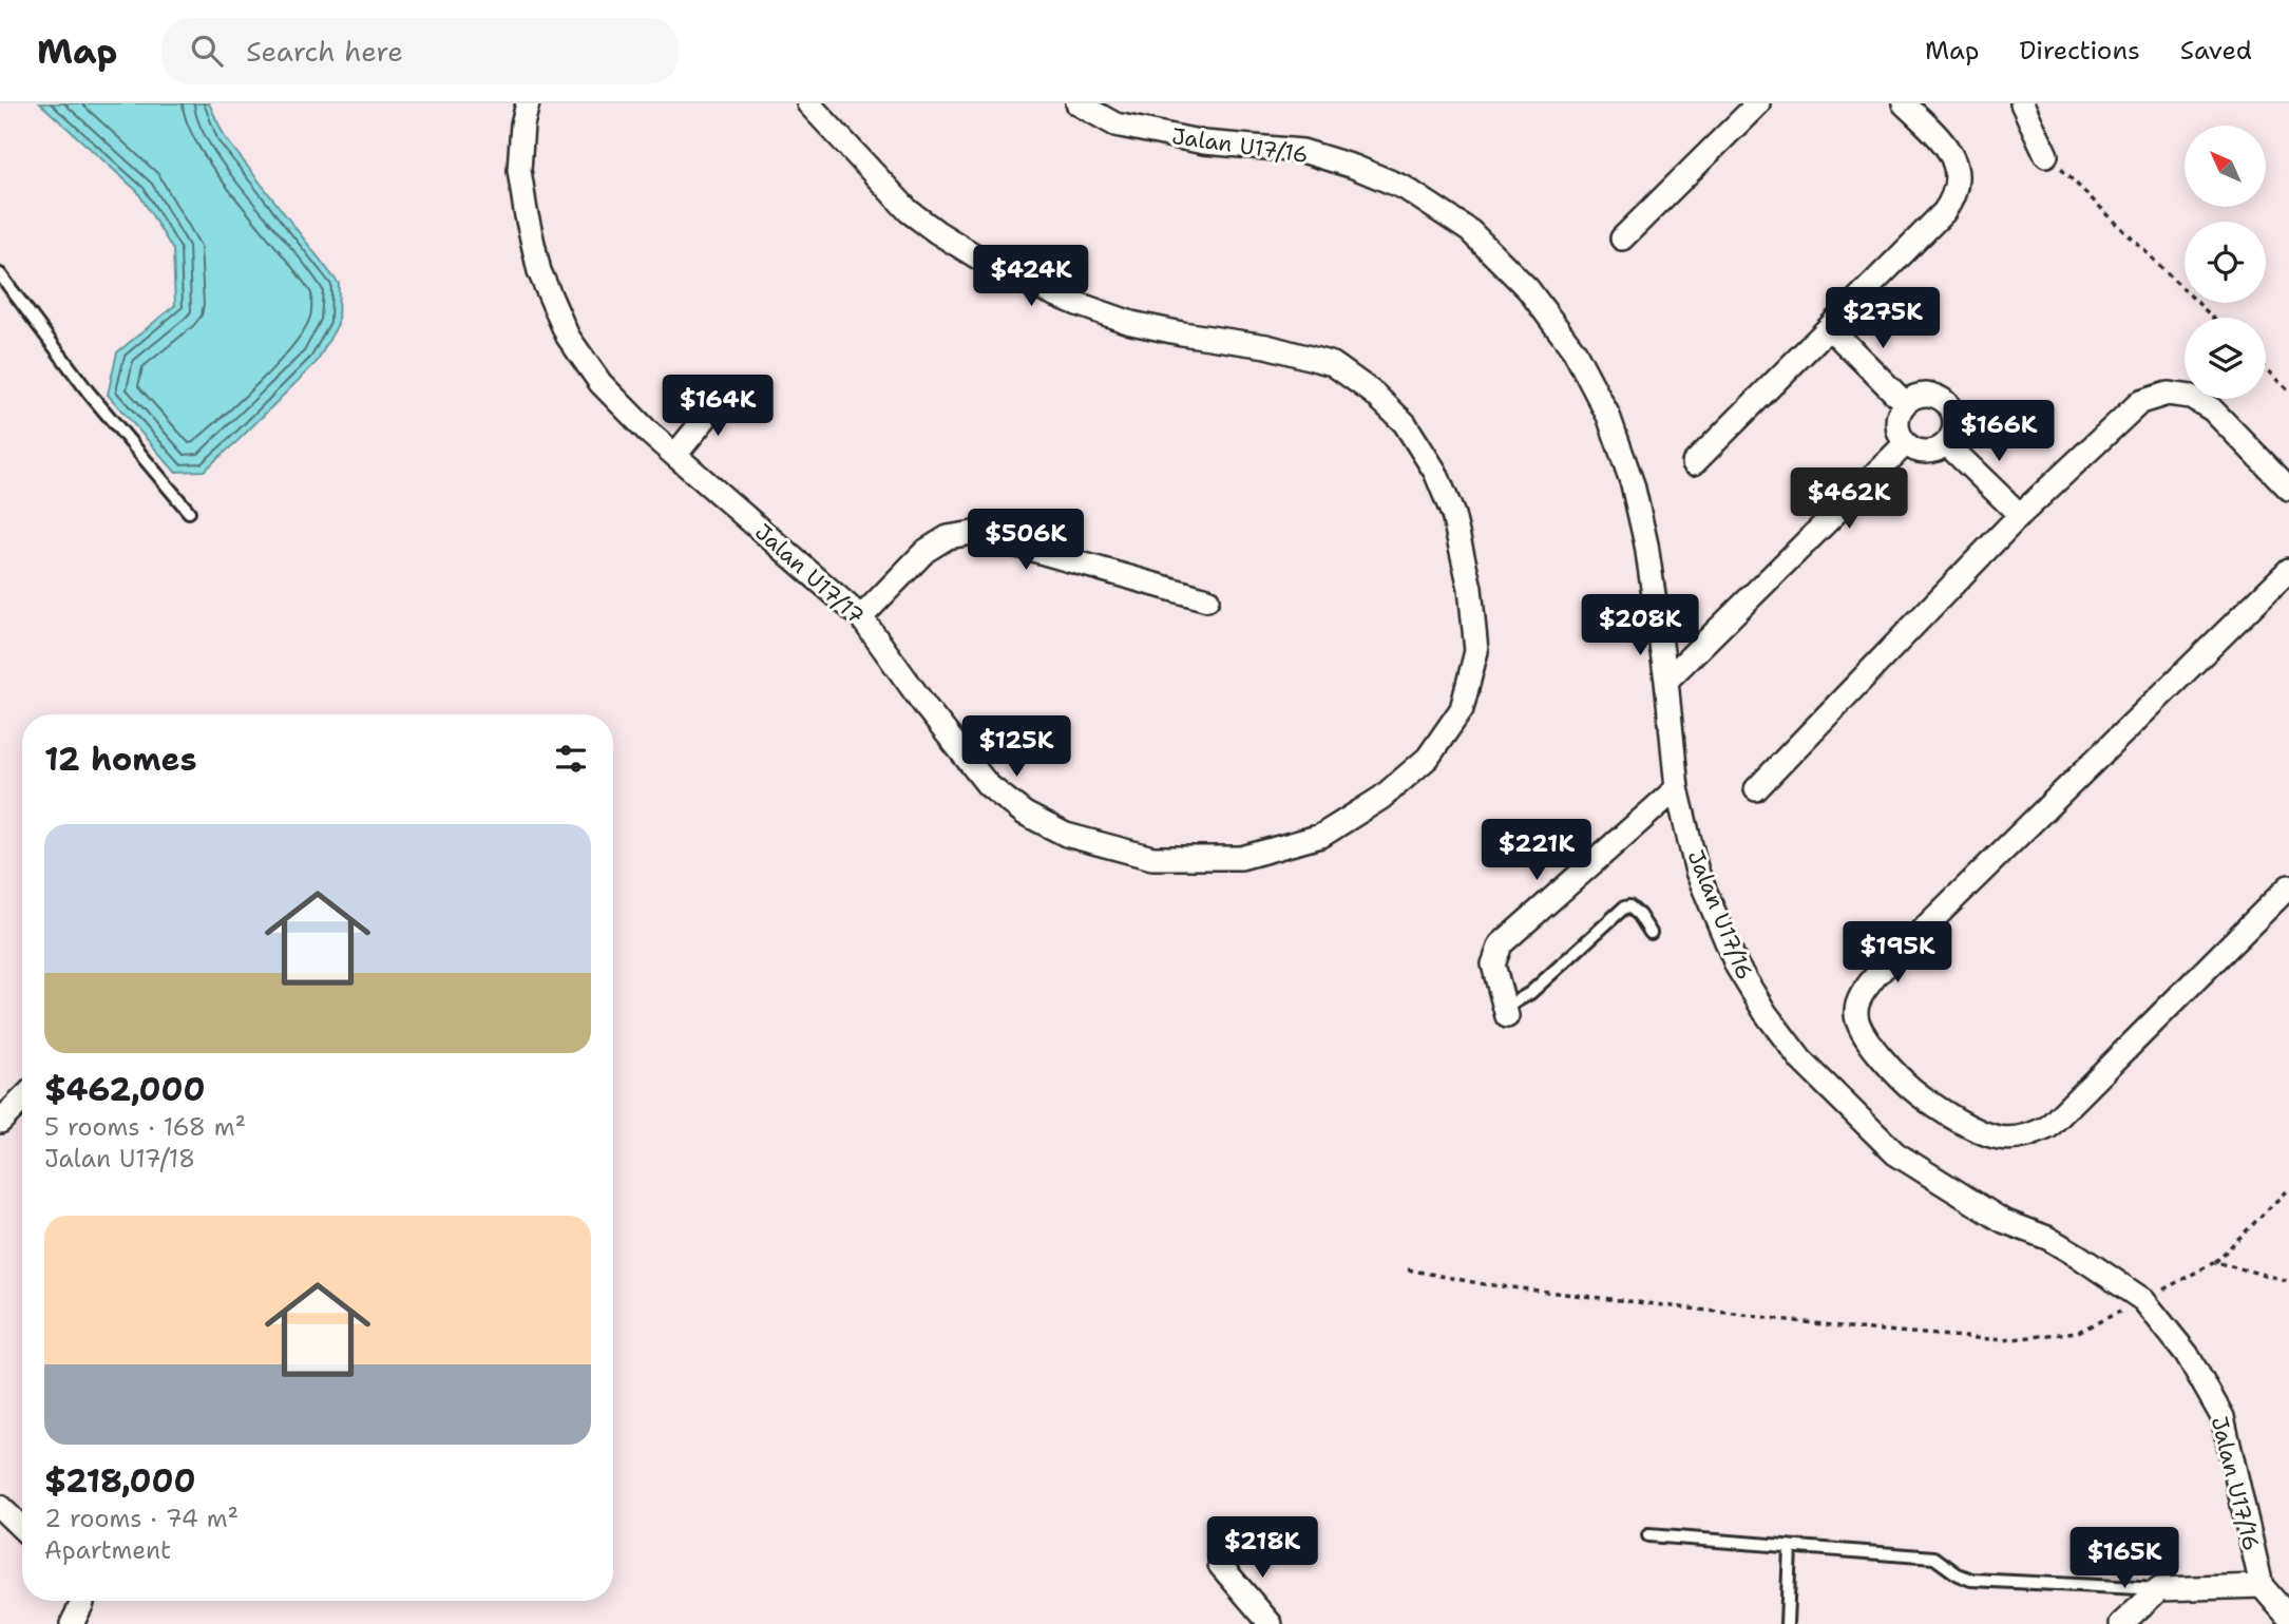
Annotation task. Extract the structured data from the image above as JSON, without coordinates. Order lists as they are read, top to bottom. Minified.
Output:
{"streets":{"street":["Jalan U17/16","Jalan U17/17"]},"north":"top left","page":{"header":"Map","search":"Search here","nav":["Map","Directions","Saved"],"price":["$424K","$275K","$164K","$166K","$462K","$506K","$208K","$125K","$221K","$195K","$218K","$165K"],"heading":"12 homes","list":[{"name":"$462,000","note":"5 rooms · 168 m² · Jalan U17/18"},{"name":"$218,000","note":"2 rooms · 74 m² · Apartment"}]}}
